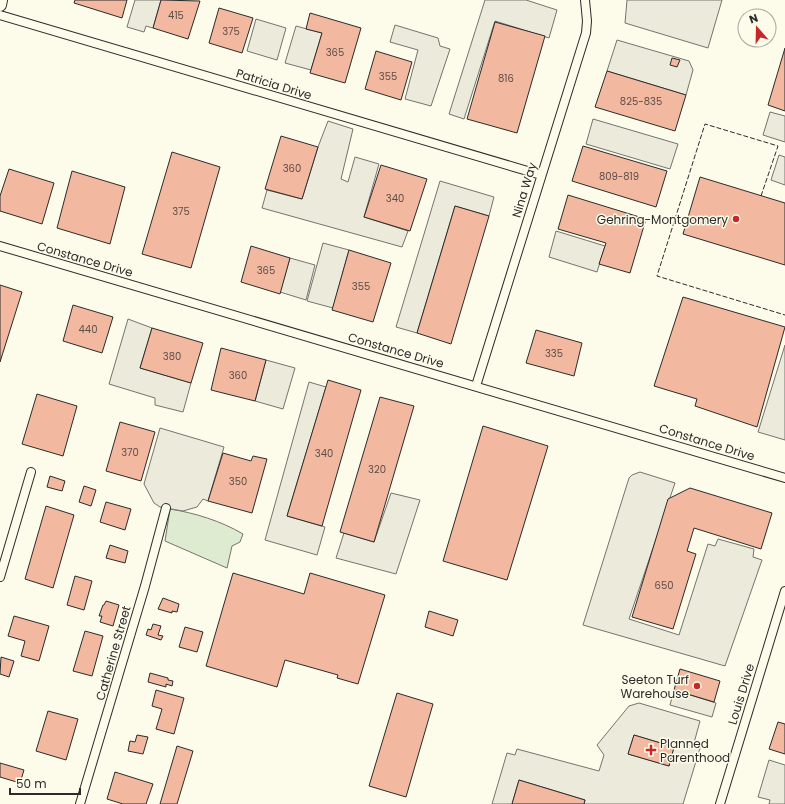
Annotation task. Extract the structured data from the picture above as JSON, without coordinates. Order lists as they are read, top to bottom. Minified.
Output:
{"streets":{"street":["Patricia Drive","Nina Way","Constance Drive","Catherine Street","Louis Drive"]},"crossings":[["Patricia Drive","Nina Way"],["Nina Way","Constance Drive"]],"places":{"other":["Gehring-Montgomery","Seeton Turf Warehouse"],"health":["Planned Parenthood"]},"house_numbers":["415","375","365","355","816","825-835","360","809-819","340","375","365","355","440","335","380","360","370","340","320","350","650"],"scale_bar":"50 m","north":"top"}
